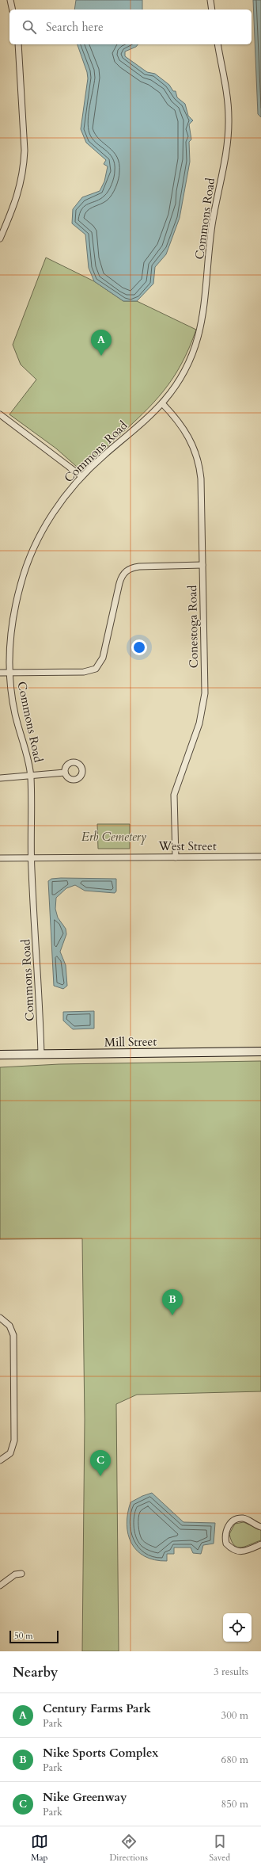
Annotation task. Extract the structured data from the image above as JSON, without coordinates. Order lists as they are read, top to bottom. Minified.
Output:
{"streets":{"main road":["Mill Street"],"street":["Commons Road","Conestoga Road","West Street"]},"crossings":[["Commons Road","Conestoga Road"],["Commons Road","West Street"],["Commons Road","Mill Street"],["Conestoga Road","West Street"]],"parks":["Erb Cemetery"],"scale_bar":"50 m","page":{"search":"Search here","pins":["A","B","C"],"scale":"50 m","heading":["Nearby","3 results"],"list":[{"mark":"A","name":"Century Farms Park","note":"Park","value":"300 m"},{"mark":"B","name":"Nike Sports Complex","note":"Park","value":"680 m"},{"mark":"C","name":"Nike Greenway","note":"Park","value":"850 m"}],"nav":["Map","Directions","Saved"]}}
